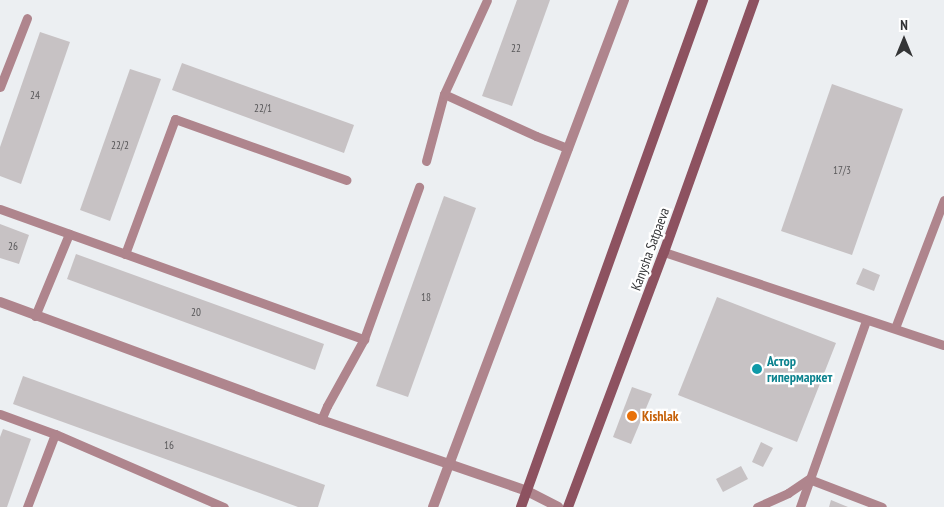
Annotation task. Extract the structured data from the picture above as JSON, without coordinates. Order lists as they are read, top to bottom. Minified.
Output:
{"streets":{"main road":["Kanysha Satpaeva"]},"places":["Астор гипермаркет","Kishlak"],"house_numbers":["22","24","22/1","22/2","17/3","26","18","20","16"],"north":"top"}
